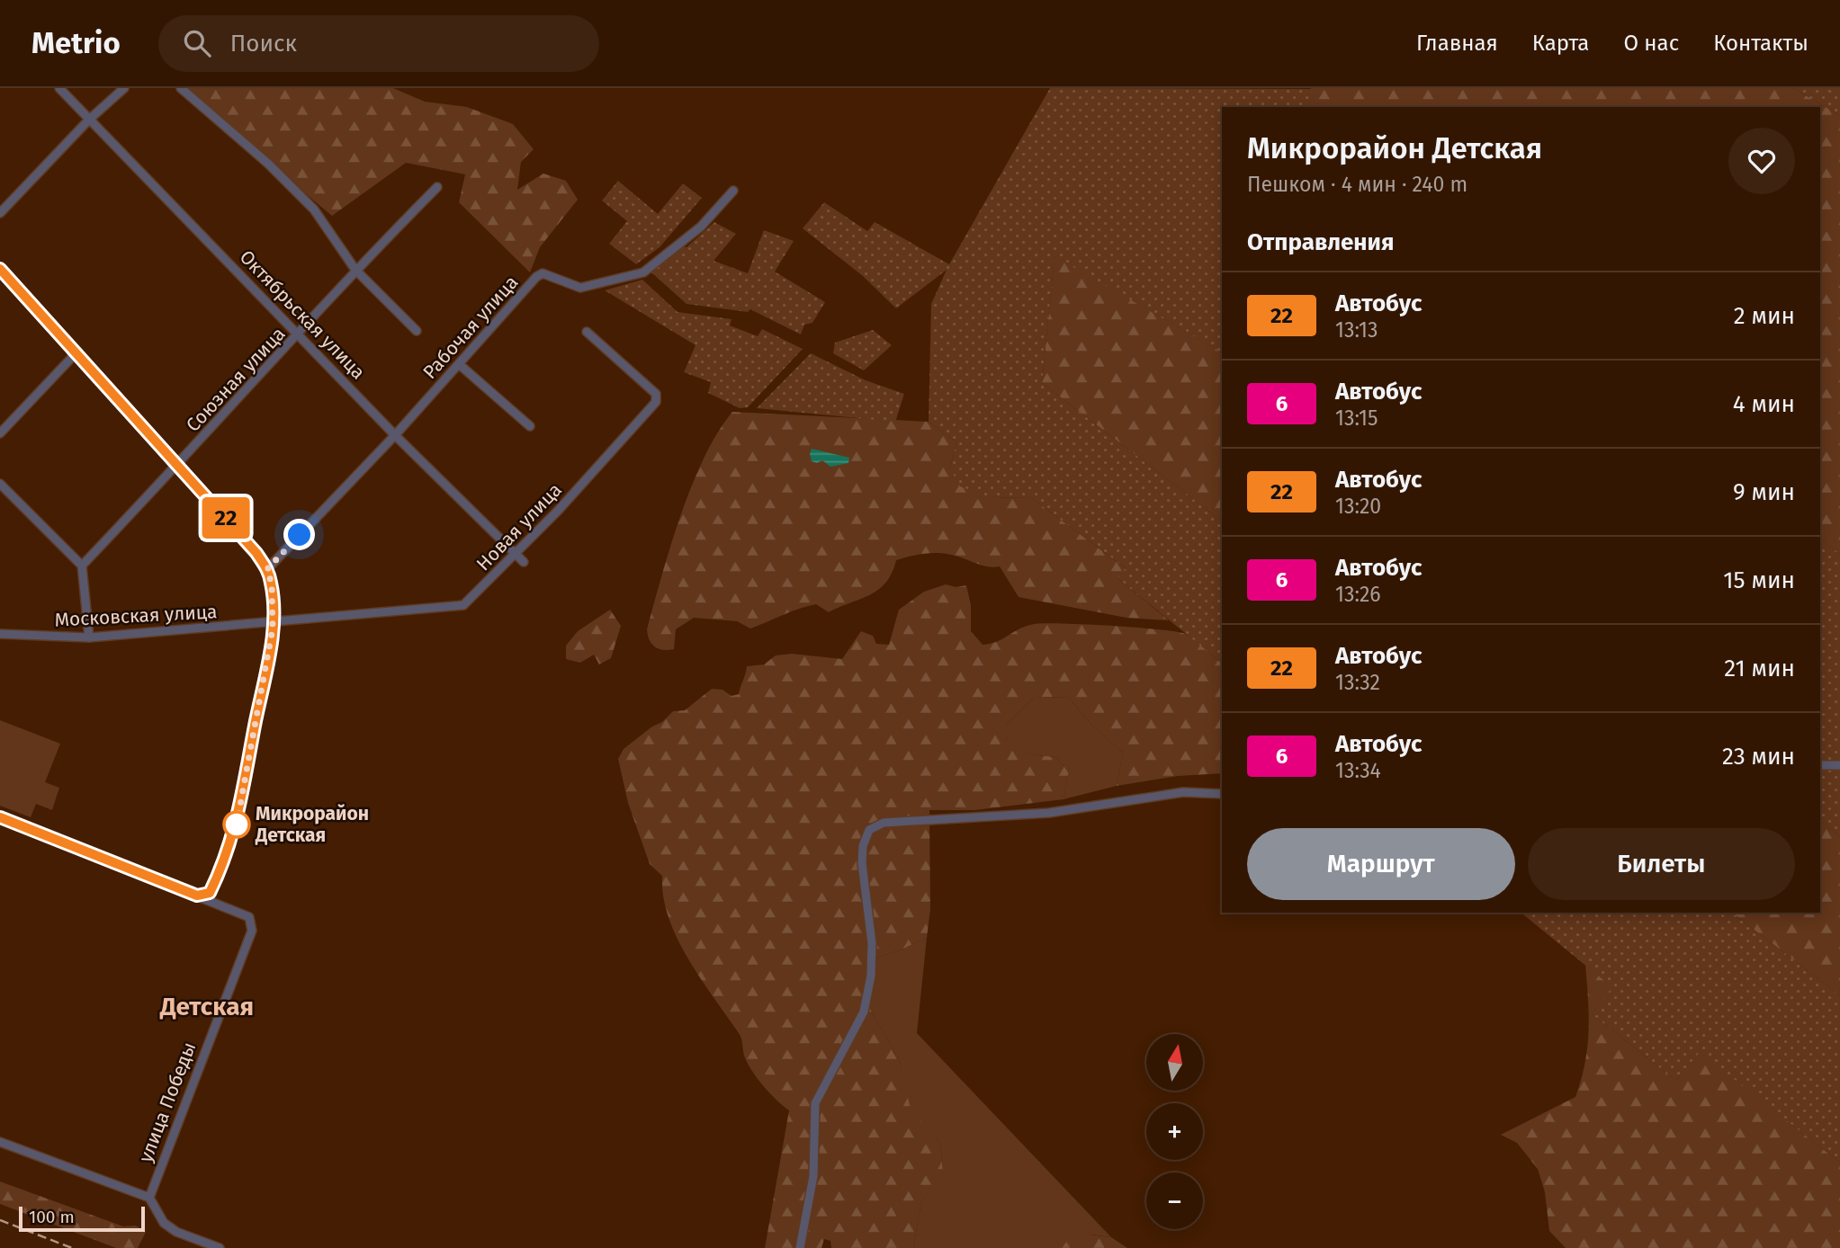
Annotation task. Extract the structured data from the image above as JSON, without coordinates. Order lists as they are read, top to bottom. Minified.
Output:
{"streets":{"street":["Октябрьская улица","Рабочая улица","Союзная улица","Новая улица","Московская улица","улица Победы"]},"crossings":[["Октябрьская улица","Рабочая улица"],["Октябрьская улица","Союзная улица"],["Октябрьская улица","Новая улица"],["Новая улица","Московская улица"]],"districts":["Детская"],"places":["Микрорайон Детская"],"lines":["bus line 22"],"scale_bar":"100 m","north":"top","page":{"header":"Metrio","search":"Поиск","nav":["Главная","Карта","О нас","Контакты"],"on_map":"22","heading":[["Микрорайон Детская","Пешком · 4 мин · 240 m"],"Отправления"],"list":[{"mark":"22","name":"Автобус","note":"13:13","value":"2 мин"},{"mark":"6","name":"Автобус","note":"13:15","value":"4 мин"},{"mark":"22","name":"Автобус","note":"13:20","value":"9 мин"},{"mark":"6","name":"Автобус","note":"13:26","value":"15 мин"},{"mark":"22","name":"Автобус","note":"13:32","value":"21 мин"},{"mark":"6","name":"Автобус","note":"13:34","value":"23 мин"}],"buttons":["Маршрут","Билеты"],"map_buttons":["+","−"],"scale":"100 m"}}
